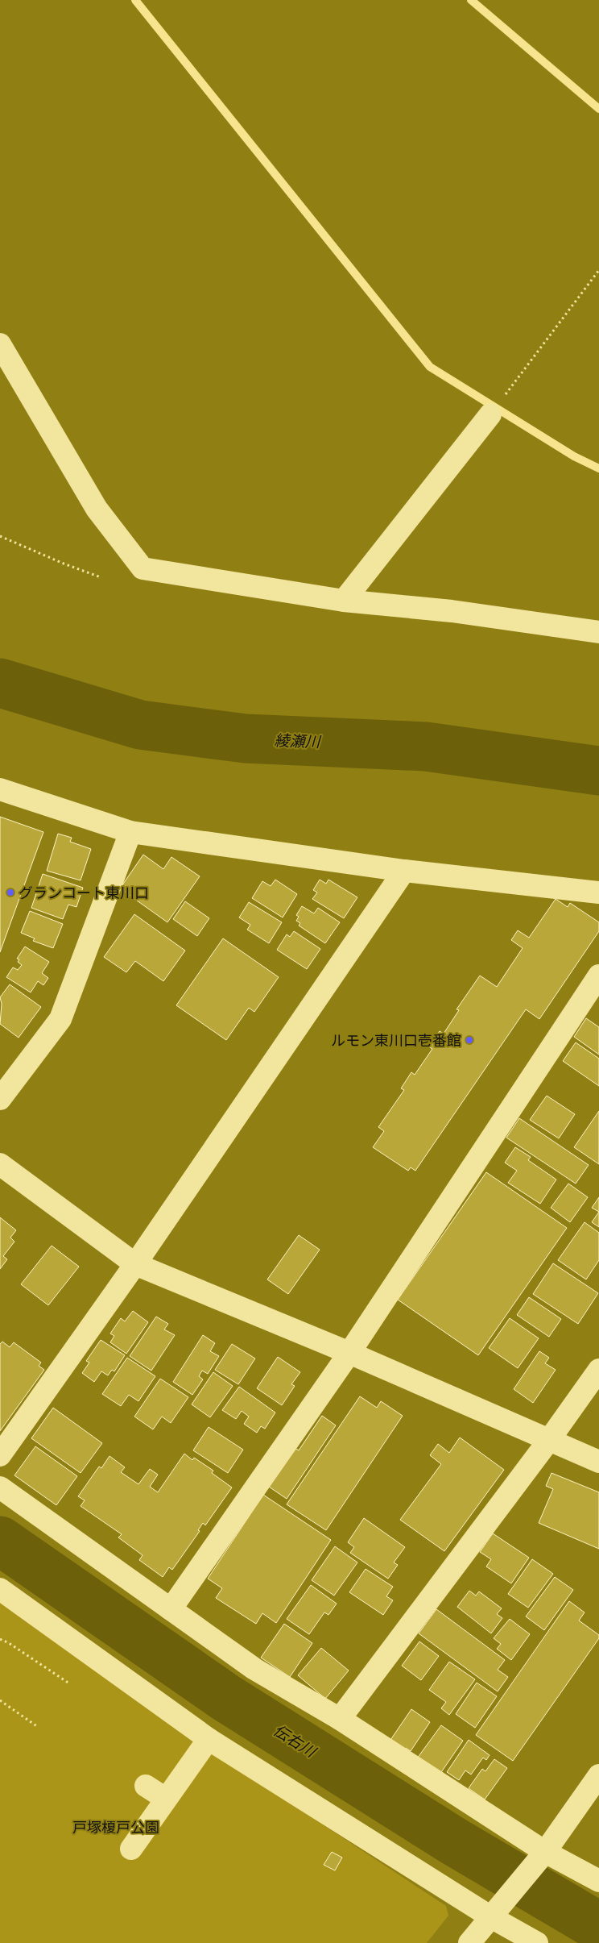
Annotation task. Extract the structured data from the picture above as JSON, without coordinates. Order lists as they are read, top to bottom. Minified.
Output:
{"water":["綾瀬川","伝右川"],"parks":["戸塚榎戸公園"],"places":["グランコート東川口","ルモン東川口壱番館"]}
